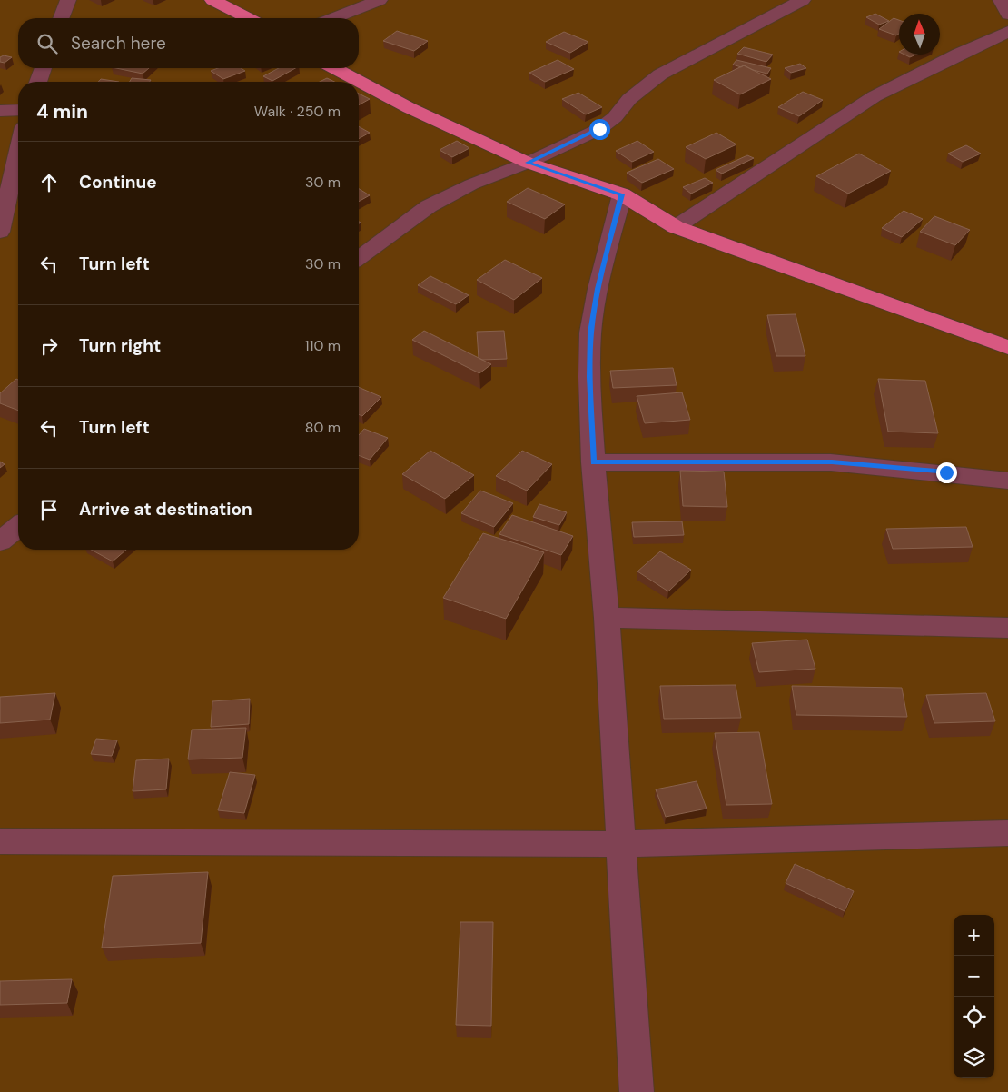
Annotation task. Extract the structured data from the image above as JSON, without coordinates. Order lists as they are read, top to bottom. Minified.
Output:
{"north":"top","page":{"search":"Search here","heading":["4 min","Walk · 250 m"],"list":[["Continue","30 m"],["Turn left","30 m"],["Turn right","110 m"],["Turn left","80 m"],"Arrive at destination"],"map_buttons":["+","−"]}}
